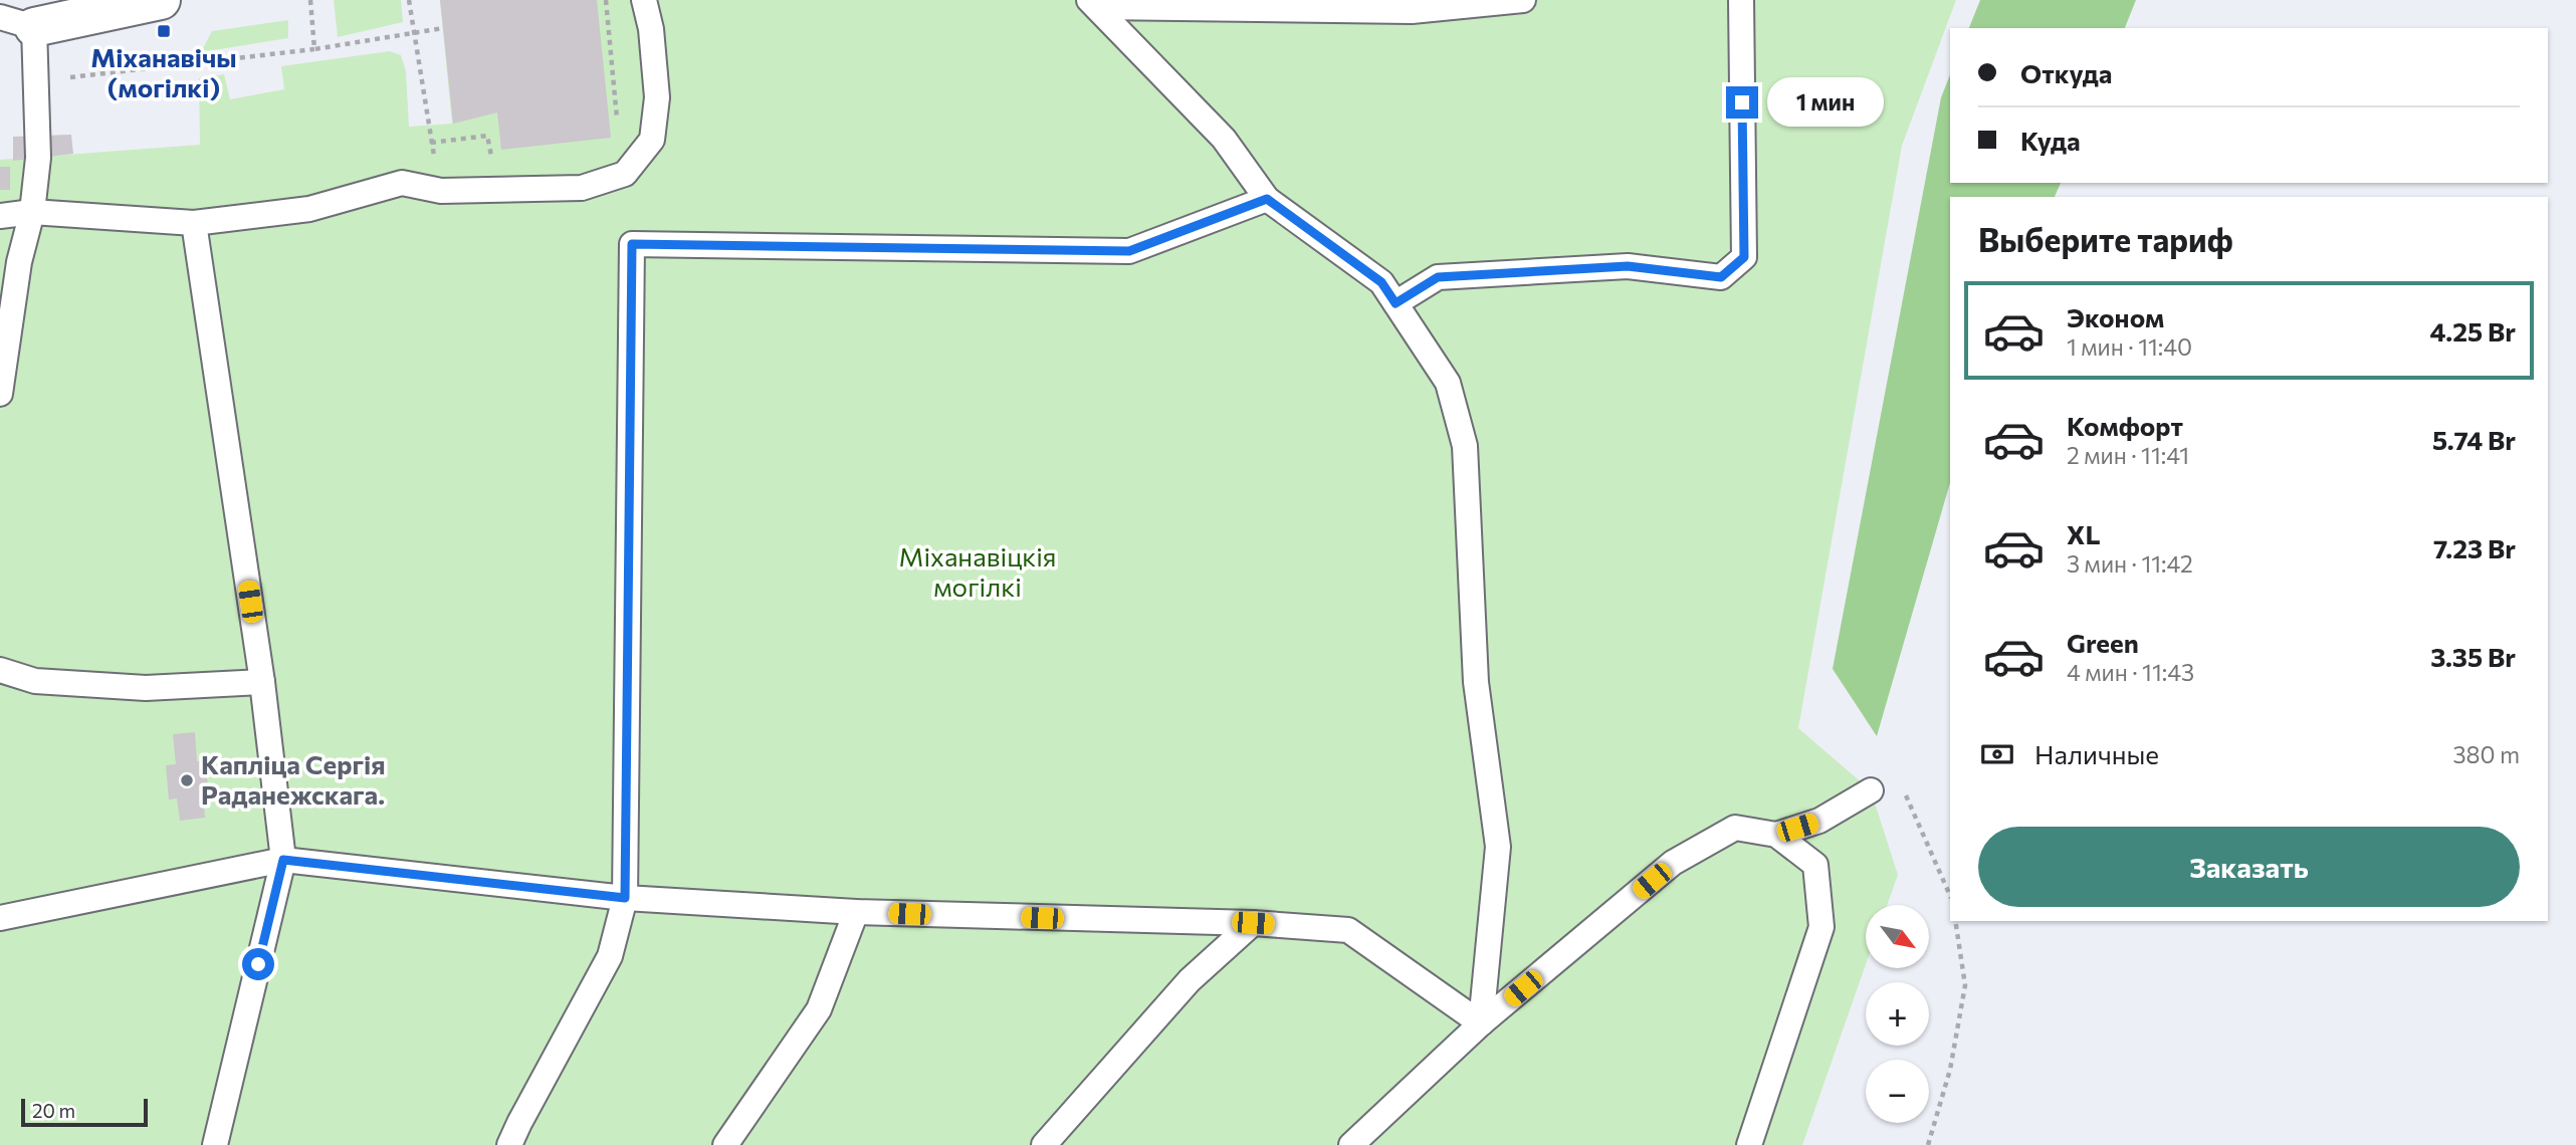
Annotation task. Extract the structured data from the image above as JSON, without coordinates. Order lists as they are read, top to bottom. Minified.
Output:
{"parks":["Міханавіцкія могілкі"],"places":{"transit":["Міханавічы (могілкі)"],"other":["Капліца Сергія Раданежскага."]},"scale_bar":"20 m","north":"bottom right","page":{"banner":["Откуда","Куда"],"bubble":"1 мин","heading":"Выберите тариф","list":[{"name":"Эконом","note":"1 мин · 11:40","value":"4.25 Br"},{"name":"Комфорт","note":"2 мин · 11:41","value":"5.74 Br"},{"name":"XL","note":"3 мин · 11:42","value":"7.23 Br"},{"name":"Green","note":"4 мин · 11:43","value":"3.35 Br"}],"pay":["Наличные","380 m"],"buttons":"Заказать","map_buttons":["+","−"],"scale":"20 m"}}
